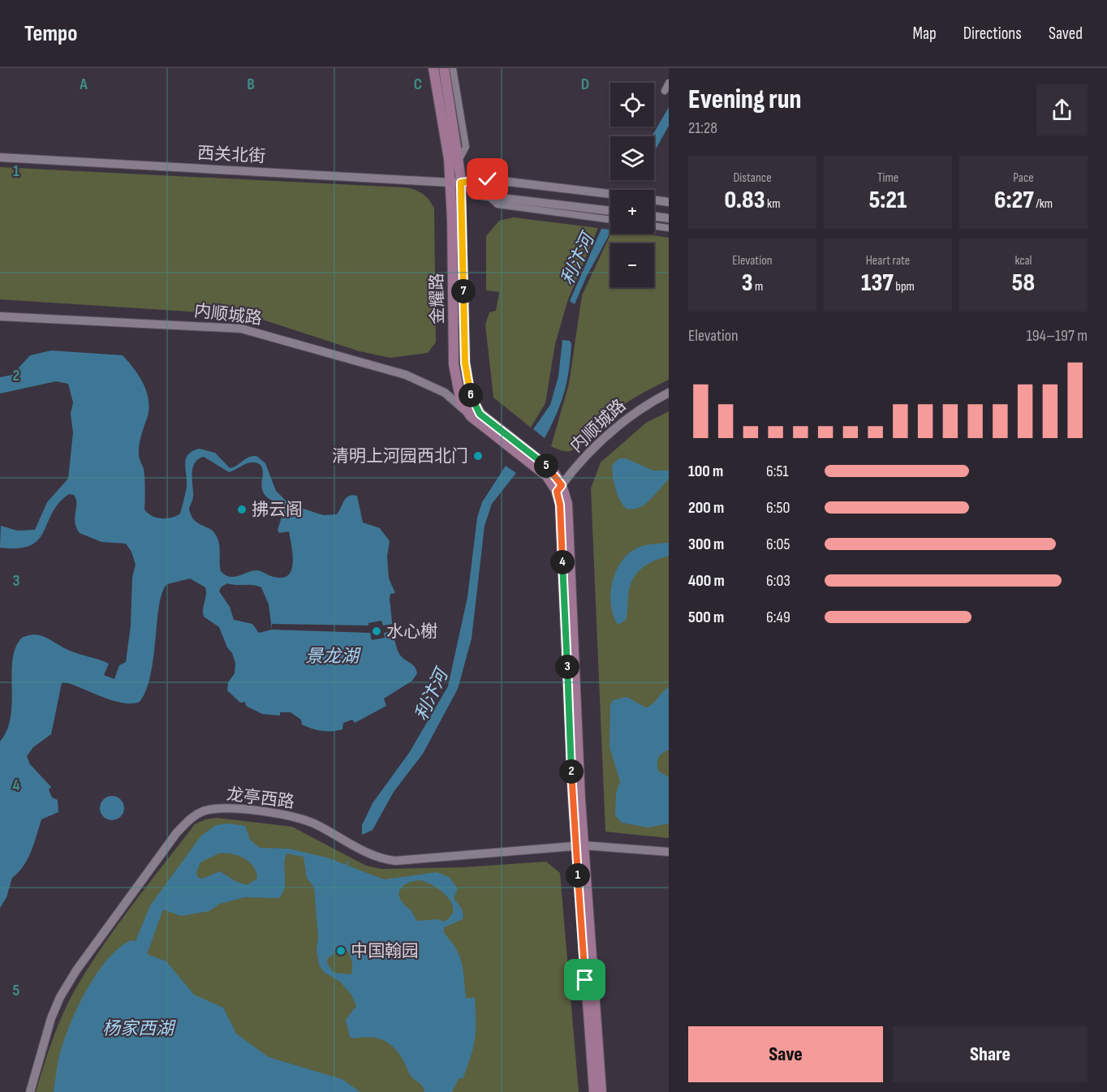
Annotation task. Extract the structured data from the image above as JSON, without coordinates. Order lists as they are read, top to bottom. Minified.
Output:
{"streets":{"main road":["金耀路"],"street":["西关北街","内顺城路","龙亭西路"]},"crossings":[["西关北街","金耀路"],["金耀路","内顺城路"]],"water":["利汴河","景龙湖","杨家西湖"],"places":["清明上河园西北门","拂云阁","水心榭","中国翰园"],"page":{"header":"Tempo","nav":["Map","Directions","Saved"],"heading":["Evening run","21:28"],"map_buttons":["+","−"],"stats":[["Distance","0.83 km"],["Time","5:21"],["Pace","6:27 /km"],["Elevation","3 m"],["Heart rate","137 bpm"],["kcal","58"]],"pins":["7","6","5","4","3","2","1"],"chart":["Elevation","194–197 m"],"list":[{"name":"100 m","note":"6:51"},{"name":"200 m","note":"6:50"},{"name":"300 m","note":"6:05"},{"name":"400 m","note":"6:03"},{"name":"500 m","note":"6:49"}],"buttons":["Save","Share"]},"grid":{"columns":["A","B","C","D"],"rows":["1","2","3","4","5"]}}
